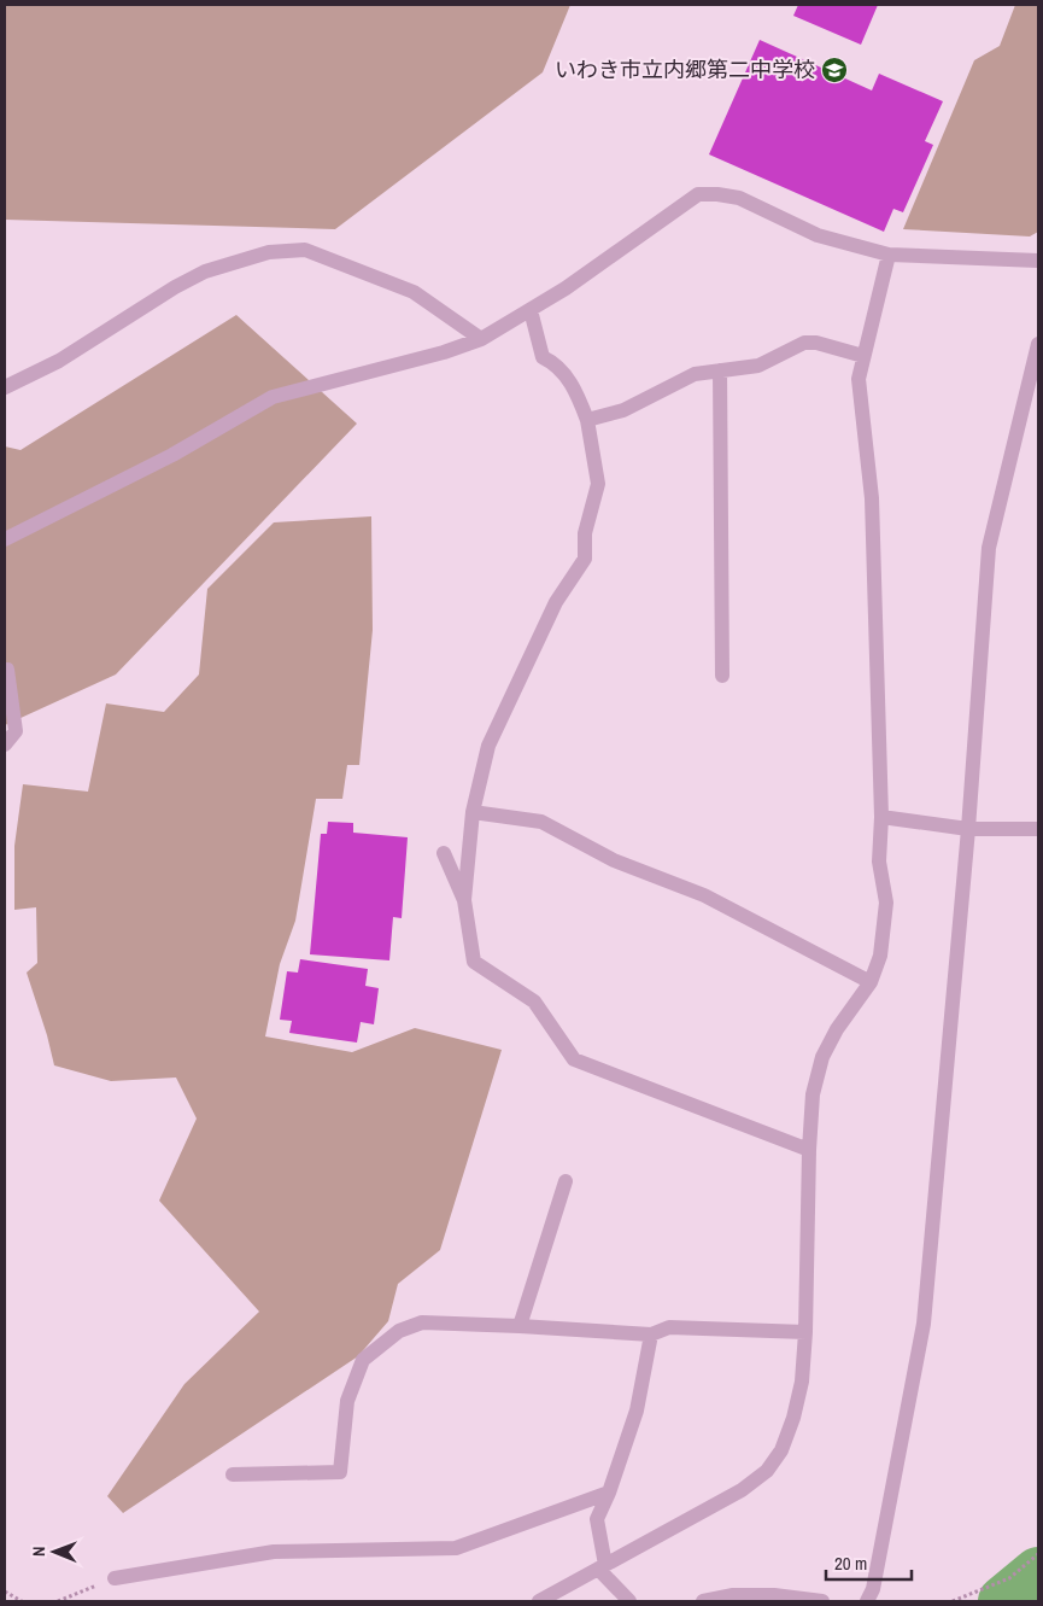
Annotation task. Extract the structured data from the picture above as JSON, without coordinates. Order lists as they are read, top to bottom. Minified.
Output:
{"places":{"school or university":["いわき市立内郷第二中学校"]},"scale_bar":"20 m","north":"left"}
